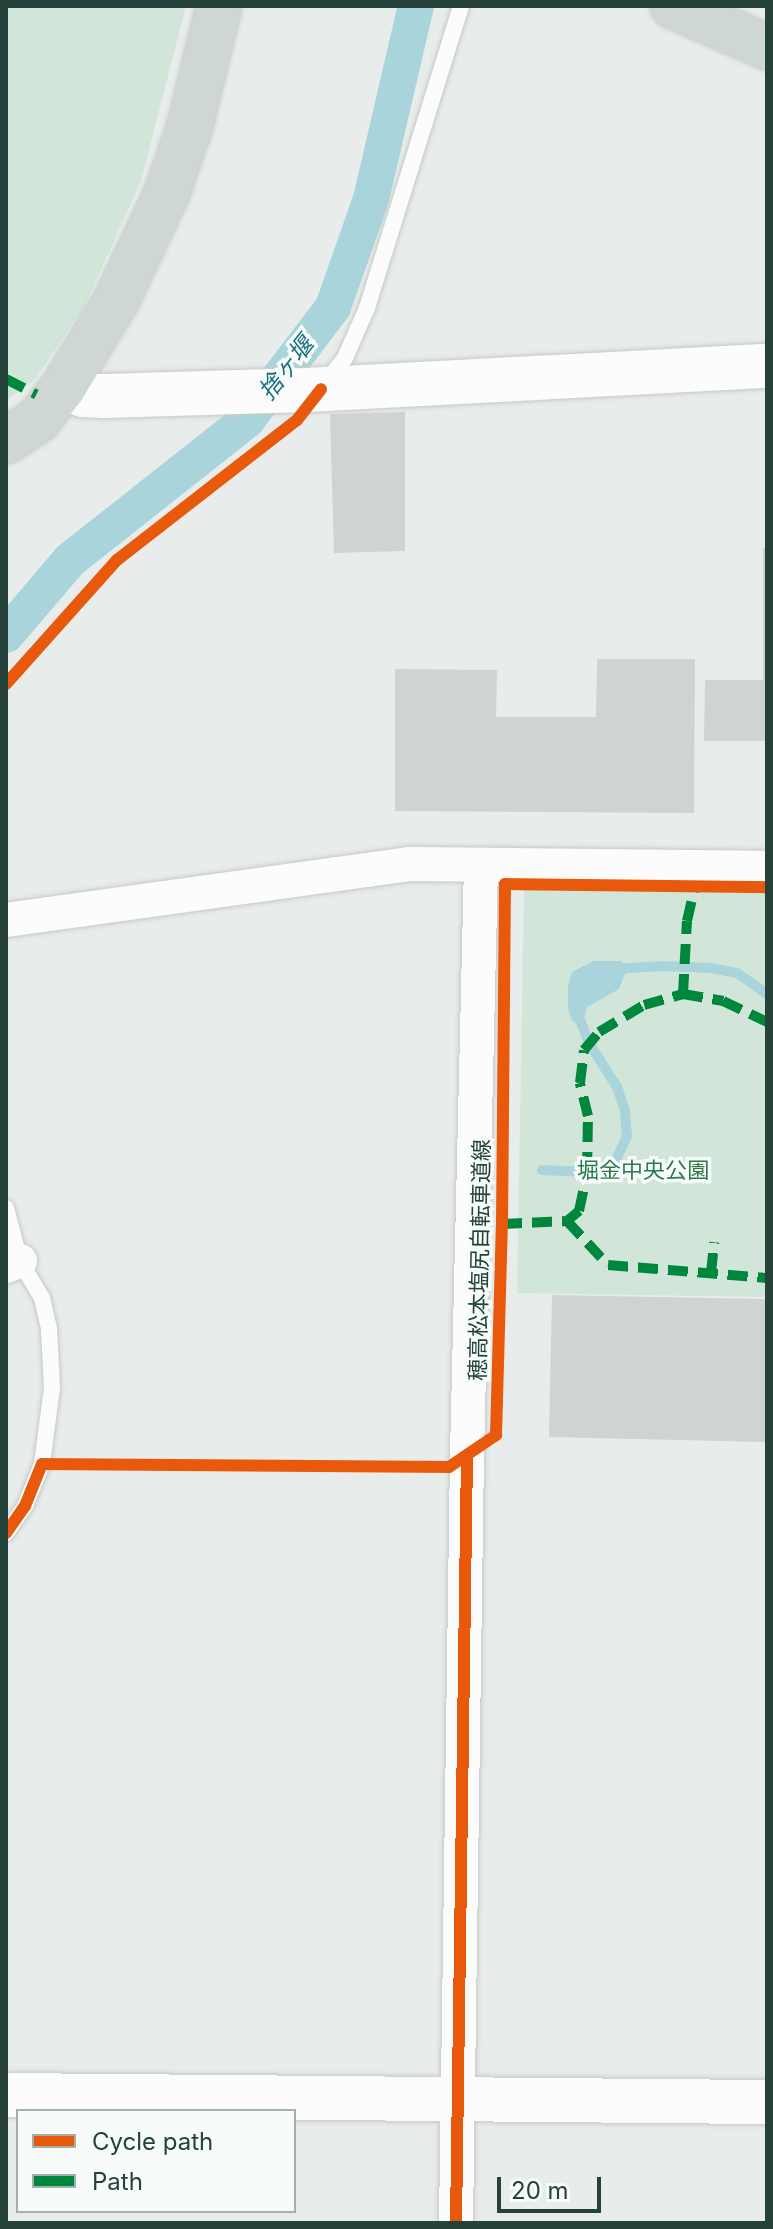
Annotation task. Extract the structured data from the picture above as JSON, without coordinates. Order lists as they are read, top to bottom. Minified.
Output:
{"streets":{"cycle path":["穂高松本塩尻自転車道線"]},"water":["捨ヶ堰"],"parks":["堀金中央公園"],"legend":["Cycle path","Path"],"scale_bar":"20 m"}
